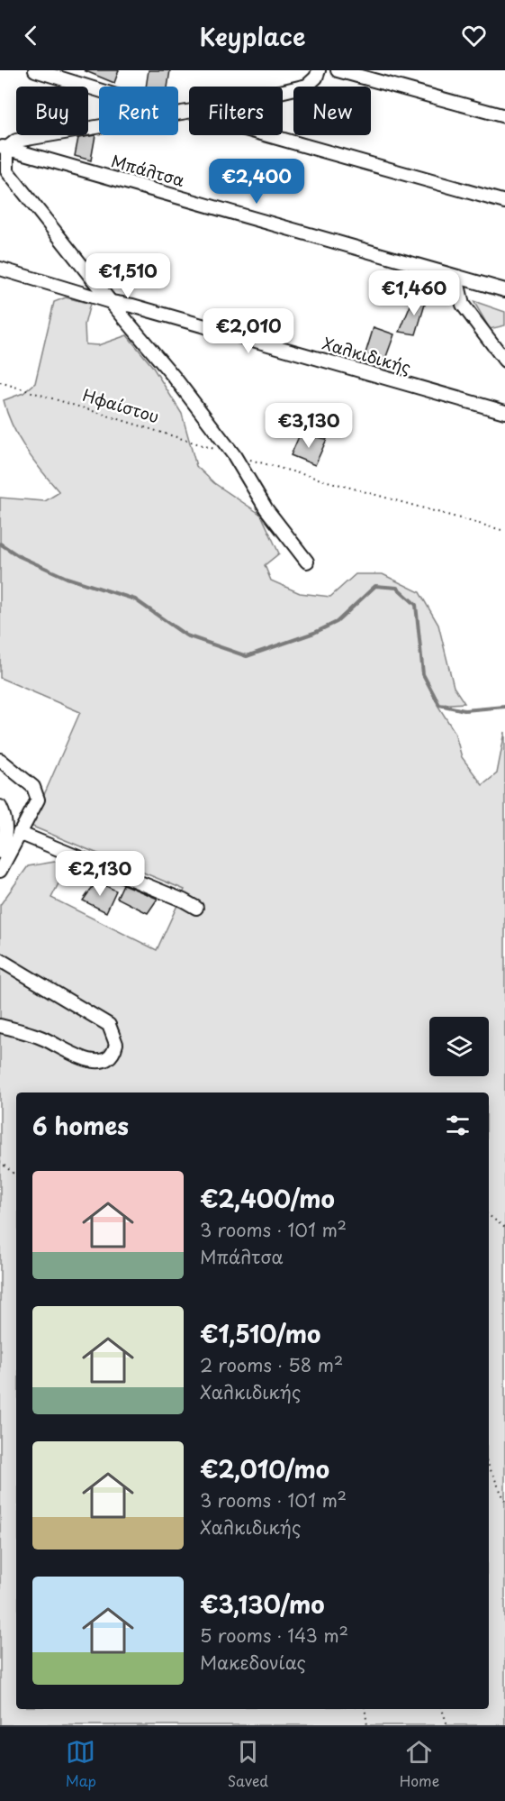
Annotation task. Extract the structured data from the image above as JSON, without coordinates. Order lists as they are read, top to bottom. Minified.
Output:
{"streets":{"street":["Μπάλτσα","Χαλκιδικής"],"path":["Ηφαίστου"]},"page":{"header":"Keyplace","chip":["Buy","Rent","Filters","New"],"price":["€2,400","€1,510","€1,460","€2,010","€3,130","€2,130"],"heading":"6 homes","list":[{"name":"€2,400/mo","note":"3 rooms · 101 m² · Μπάλτσα"},{"name":"€1,510/mo","note":"2 rooms · 58 m² · Χαλκιδικής"},{"name":"€2,010/mo","note":"3 rooms · 101 m² · Χαλκιδικής"},{"name":"€3,130/mo","note":"5 rooms · 143 m² · Μακεδονίας"}],"tabs":["Map","Saved","Home"]}}
